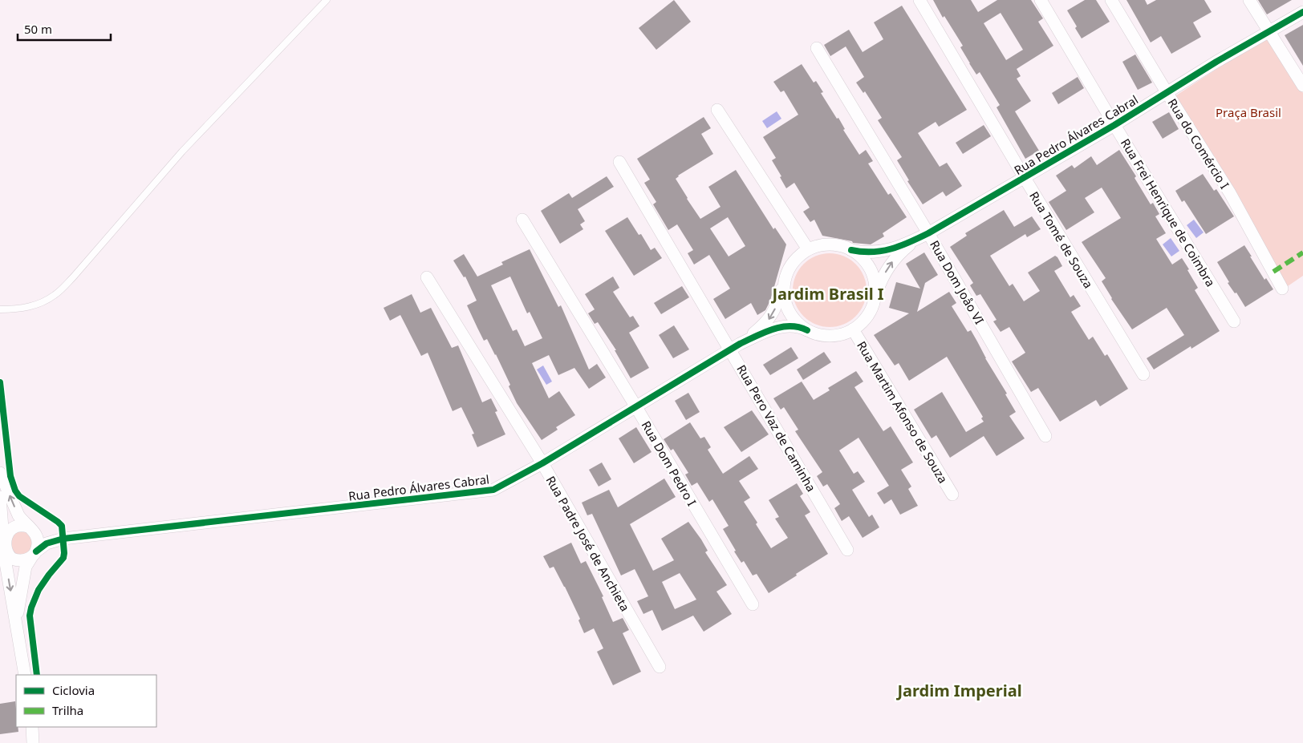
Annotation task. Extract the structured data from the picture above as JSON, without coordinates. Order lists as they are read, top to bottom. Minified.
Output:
{"streets":{"street":["Rua Pedro Álvares Cabral","Rua do Comércio I","Rua Frei Henrique de Coimbra","Rua Tomé de Souza","Rua Dom Joåo VI","Rua Martim Afonso de Souza","Rua Pero Vaz de Caminha","Rua Dom Pedro I","Rua Padre José de Anchieta"]},"crossings":[["Rua Pedro Álvares Cabral","Rua do Comércio I"],["Rua Pedro Álvares Cabral","Rua Frei Henrique de Coimbra"],["Rua Pedro Álvares Cabral","Rua Tomé de Souza"],["Rua Pedro Álvares Cabral","Rua Dom Joåo VI"],["Rua Pedro Álvares Cabral","Rua Martim Afonso de Souza"],["Rua Pedro Álvares Cabral","Rua Pero Vaz de Caminha"],["Rua Pedro Álvares Cabral","Rua Dom Pedro I"],["Rua Pedro Álvares Cabral","Rua Padre José de Anchieta"]],"districts":["Jardim Brasil I","Jardim Imperial"],"parks":["Praça Brasil"],"legend":["Ciclovia","Trilha"],"scale_bar":"50 m"}
